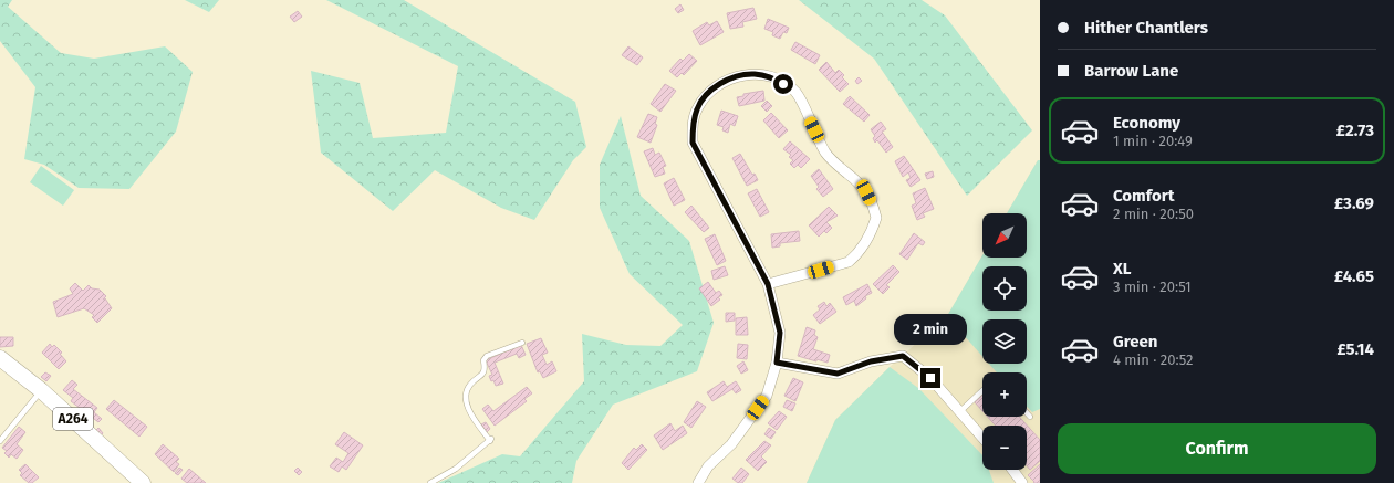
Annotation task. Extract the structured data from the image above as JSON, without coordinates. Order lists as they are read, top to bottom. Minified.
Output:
{"streets":{"main road":["A264"]},"north":"bottom left","page":{"banner":["Hither Chantlers","Barrow Lane"],"list":[{"name":"Economy","note":"1 min · 20:49","value":"£2.73"},{"name":"Comfort","note":"2 min · 20:50","value":"£3.69"},{"name":"XL","note":"3 min · 20:51","value":"£4.65"},{"name":"Green","note":"4 min · 20:52","value":"£5.14"}],"map_buttons":["+","−"],"bubble":"2 min","buttons":"Confirm"}}
